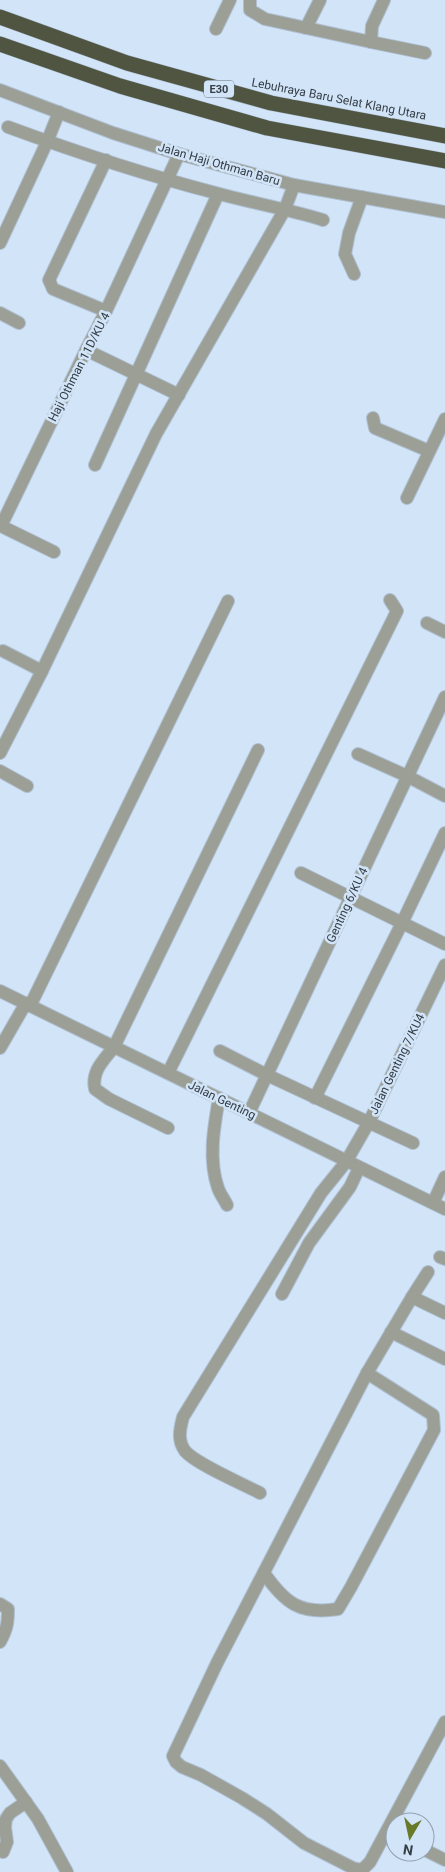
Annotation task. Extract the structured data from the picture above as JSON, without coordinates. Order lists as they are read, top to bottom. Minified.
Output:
{"streets":{"highway":["E30","Lebuhraya Baru Selat Klang Utara"],"street":["Jalan Haji Othman Baru","Haji Othman 11D/KU 4","Genting 6/KU 4","Jalan Genting 7/KU4","Jalan Genting"]},"crossings":[["Jalan Haji Othman Baru","Haji Othman 11D/KU 4"],["Genting 6/KU 4","Jalan Genting"],["Jalan Genting 7/KU4","Jalan Genting"]],"north":"bottom"}
